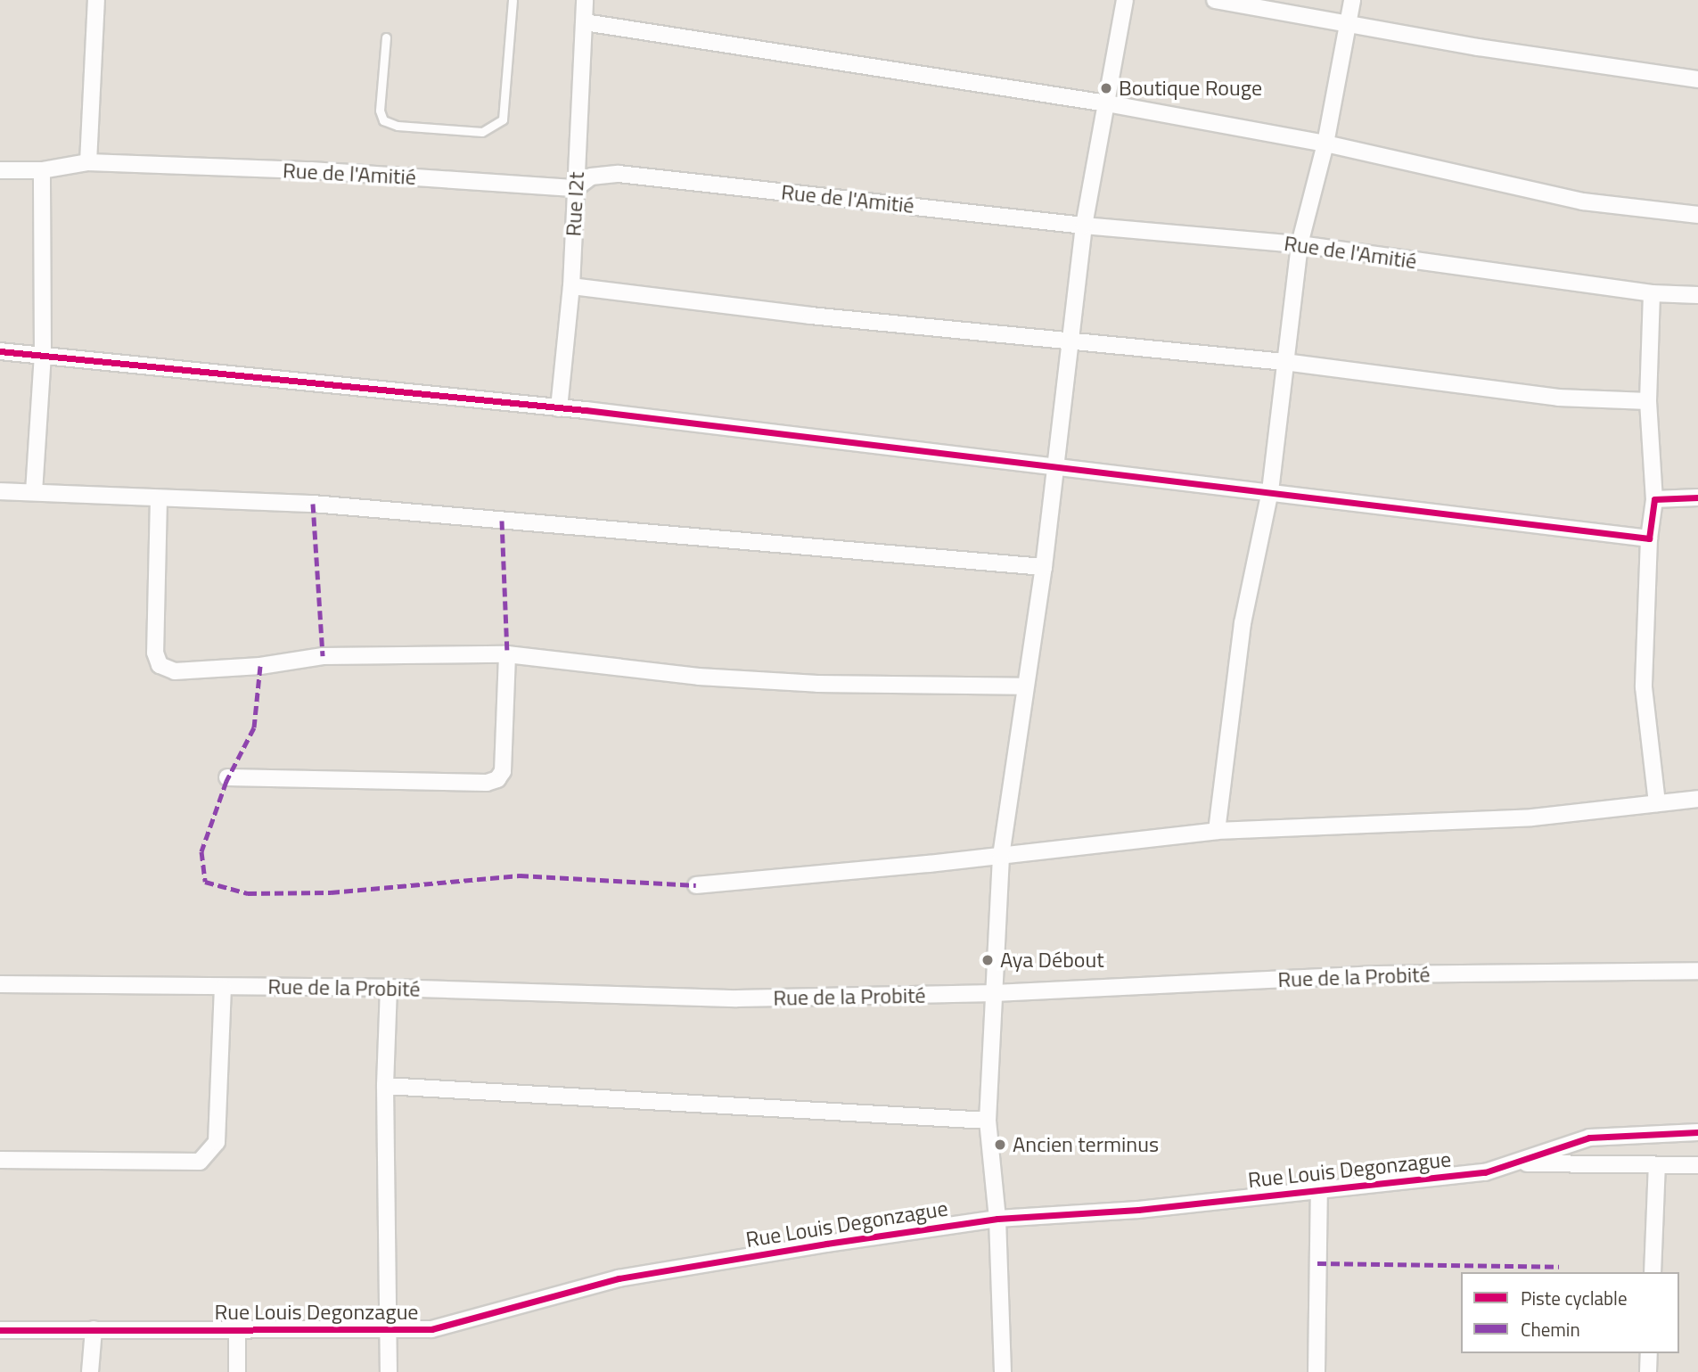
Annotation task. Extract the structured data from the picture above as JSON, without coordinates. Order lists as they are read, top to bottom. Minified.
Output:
{"streets":{"street":["Rue de l'Amitié","Rue I2t","Rue de la Probité","Rue Louis Degonzague"]},"crossings":[["Rue de l'Amitié","Rue I2t"]],"places":["Boutique Rouge","Aya Débout","Ancien terminus"],"legend":["Piste cyclable","Chemin"]}
